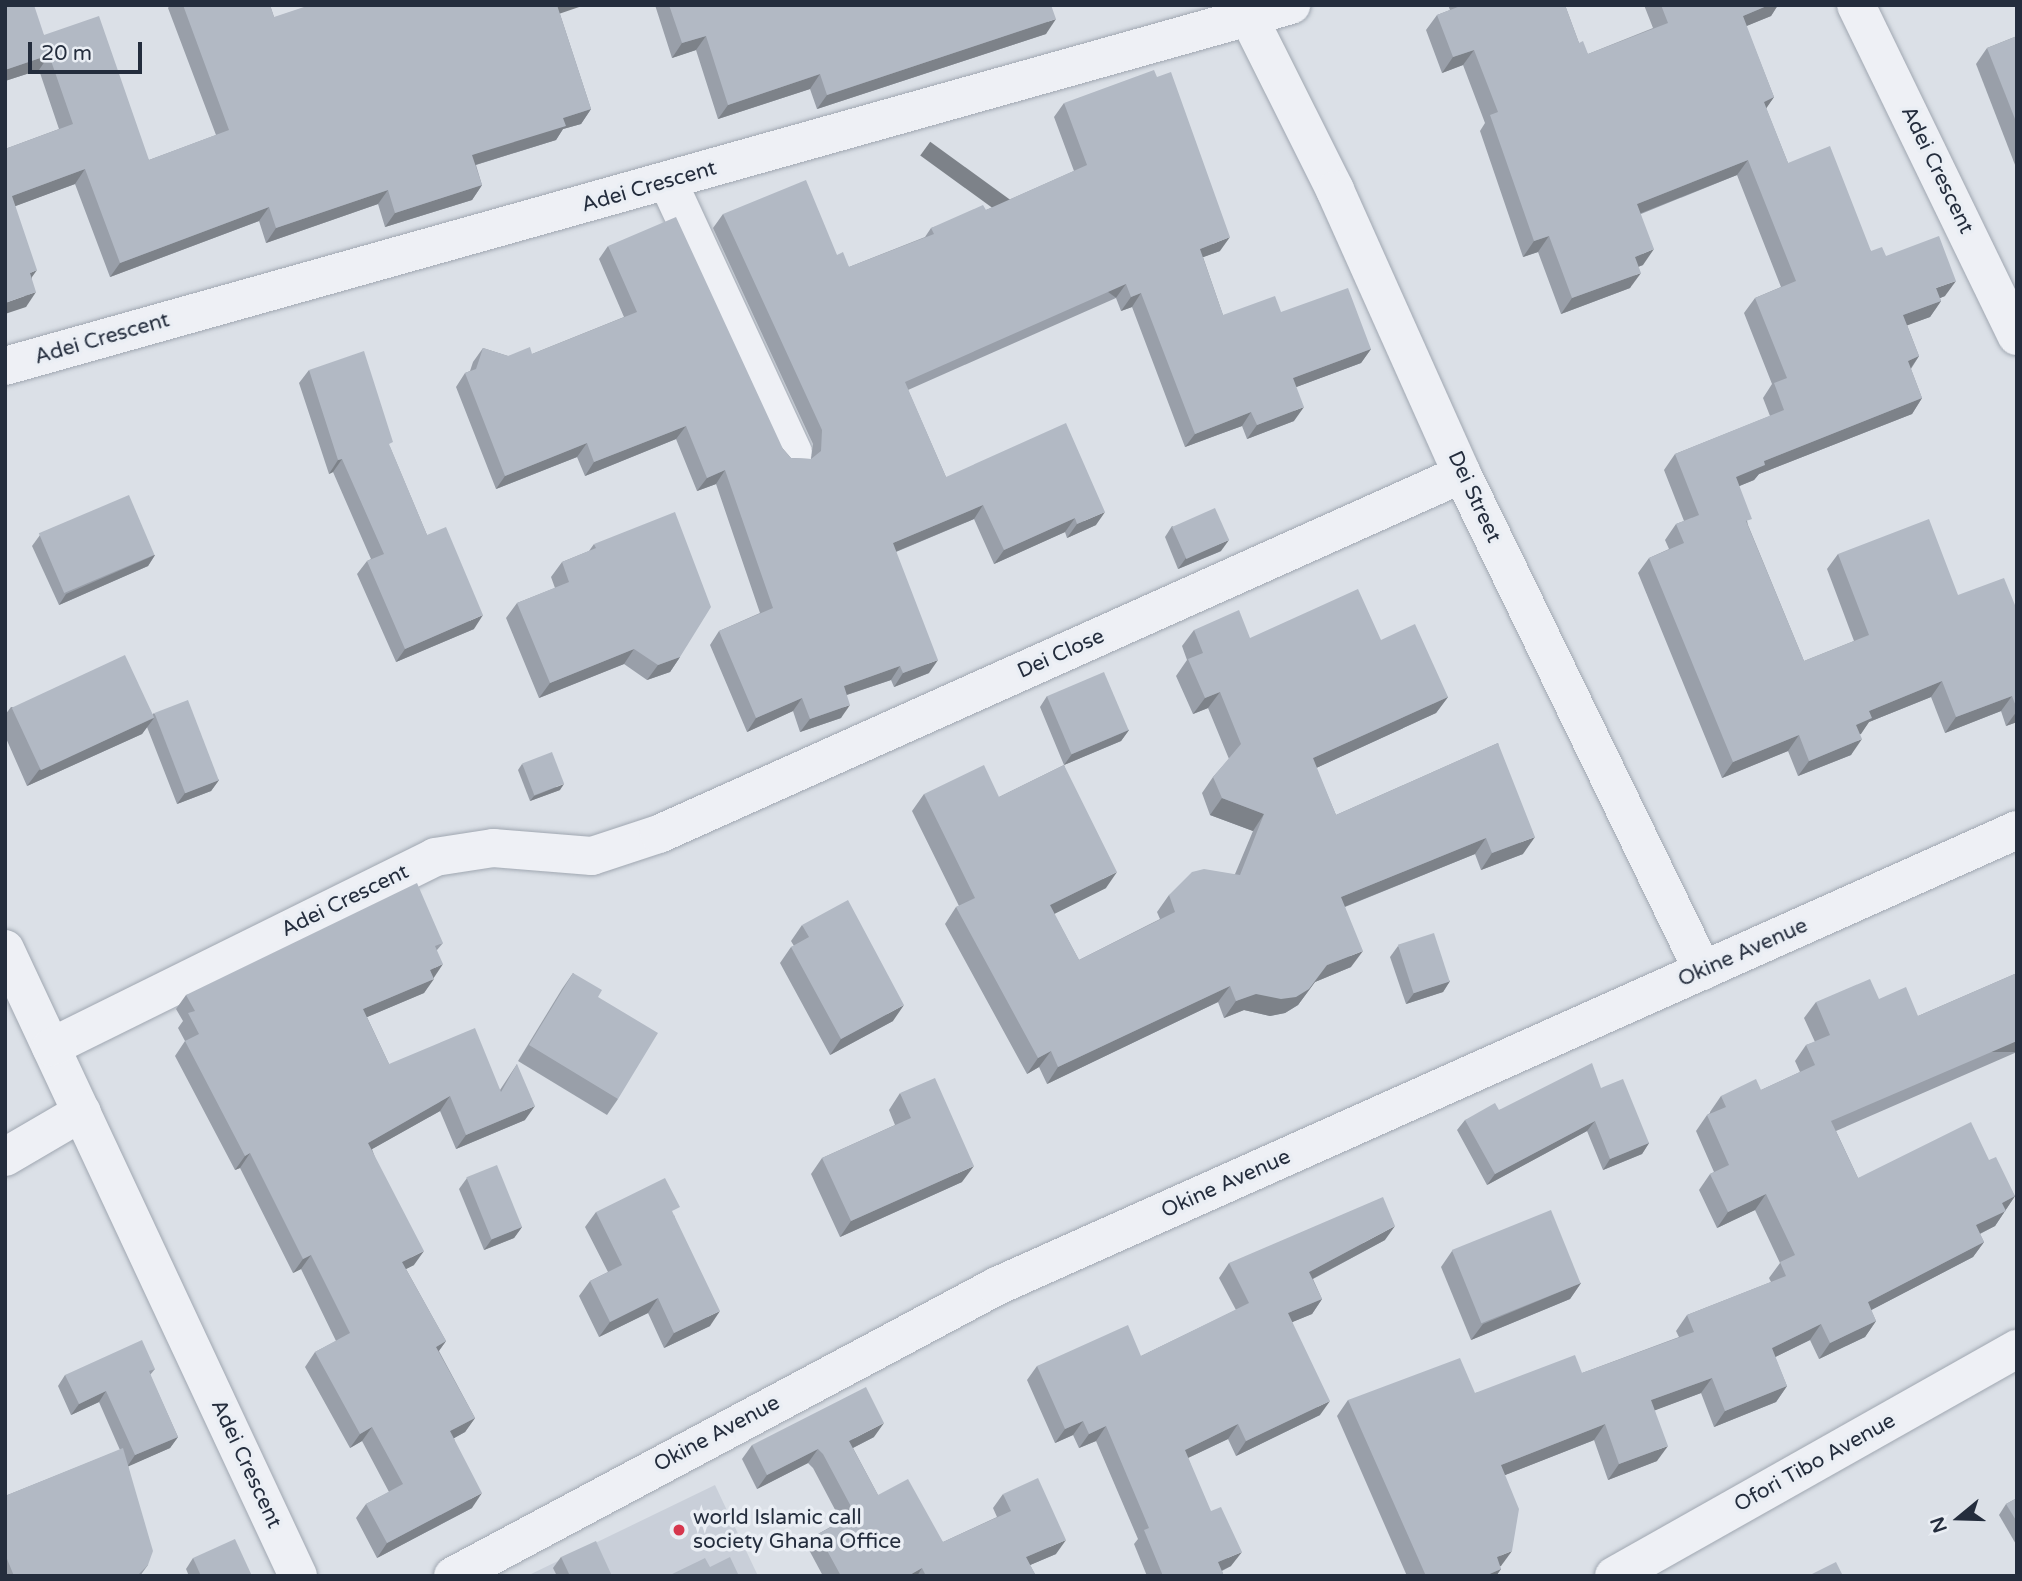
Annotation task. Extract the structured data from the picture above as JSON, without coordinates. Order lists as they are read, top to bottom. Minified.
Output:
{"streets":{"street":["Adei Crescent","Dei Street","Dei Close","Okine Avenue","Ofori Tibo Avenue"]},"crossings":[["Adei Crescent","Dei Street"],["Adei Crescent","Dei Close"],["Dei Street","Dei Close"],["Dei Street","Okine Avenue"]],"places":["world Islamic call society Ghana Office"],"scale_bar":"20 m","north":"left"}
